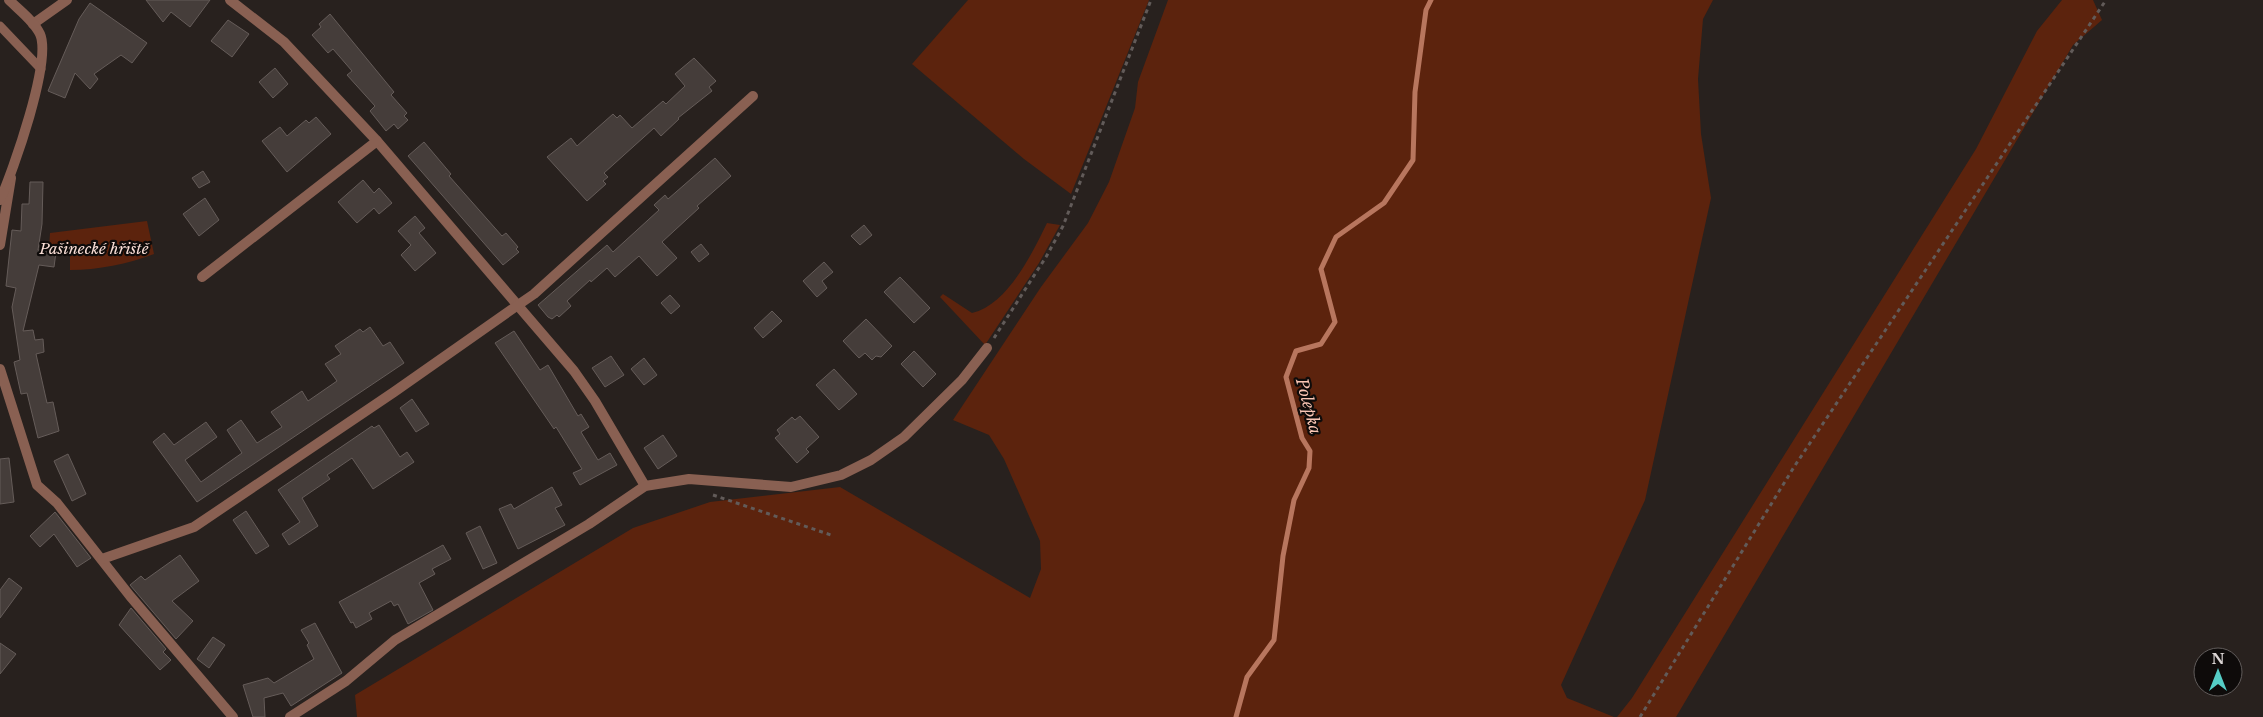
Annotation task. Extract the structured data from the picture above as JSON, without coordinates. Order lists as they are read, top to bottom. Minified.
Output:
{"water":["Polepka"],"parks":["Pašinecké hřiště"],"north":"top"}
